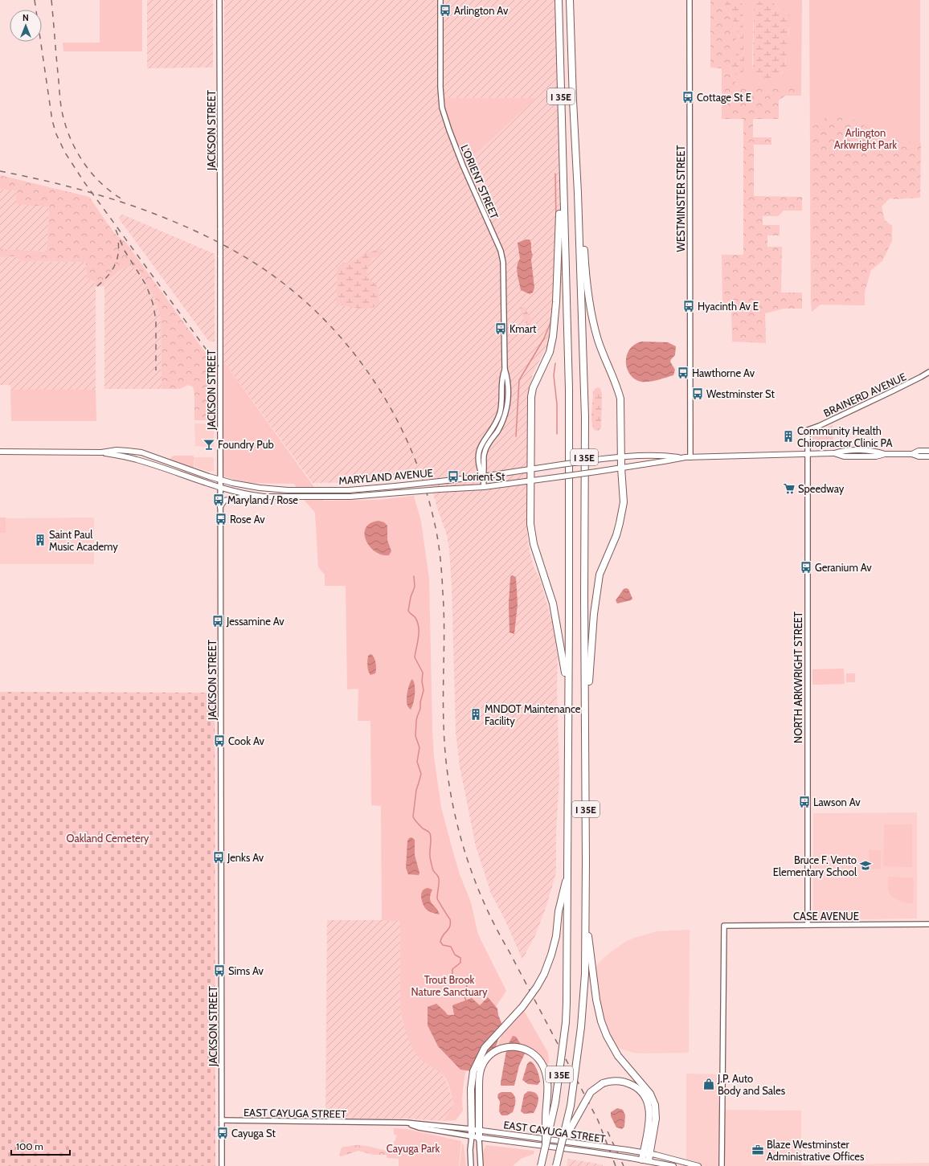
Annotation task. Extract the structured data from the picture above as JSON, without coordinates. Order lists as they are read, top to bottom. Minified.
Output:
{"streets":{"highway":["I 35E"],"main road":["MARYLAND AVENUE","EAST CAYUGA STREET"],"street":["JACKSON STREET","L'ORIENT STREET","WESTMINSTER STREET","BRAINERD AVENUE","NORTH ARKWRIGHT STREET","CASE AVENUE"]},"crossings":[["JACKSON STREET","MARYLAND AVENUE"],["JACKSON STREET","EAST CAYUGA STREET"],["L'ORIENT STREET","MARYLAND AVENUE"],["BRAINERD AVENUE","NORTH ARKWRIGHT STREET"],["NORTH ARKWRIGHT STREET","CASE AVENUE"]],"parks":["Arlington Arkwright Park","Oakland Cemetery","Trout Brook Nature Sanctuary","Cayuga Park"],"places":{"bus stop":["Arlington Av","Cottage St E","Hyacinth Av E","Kmart","Hawthorne Av","Westminster St","Lorient St","Maryland / Rose","Rose Av","Geranium Av","Jessamine Av","Cook Av","Lawson Av","Jenks Av","Sims Av","Cayuga St"],"building":["Community Health Chiropractor Clinic PA","Saint Paul Music Academy","MNDOT Maintenance Facility"],"bar":["Foundry Pub"],"supermarket":["Speedway"],"school or university":["Bruce F. Vento Elementary School"],"shop":["J.P. Auto Body and Sales"],"office":["Blaze Westminster Administrative Offices"]},"scale_bar":"100 m","north":"top"}
